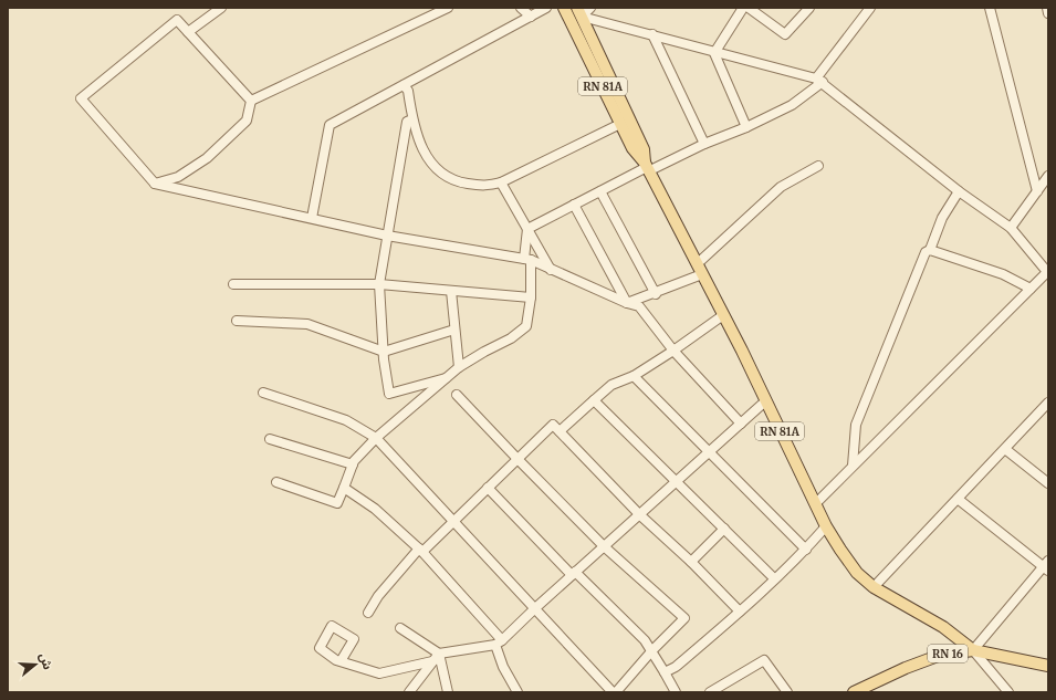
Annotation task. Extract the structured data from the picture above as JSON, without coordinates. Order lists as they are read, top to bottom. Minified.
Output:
{"streets":{"main road":["RN 81A","RN 16"]},"crossings":[["RN 81A","RN 16"]],"north":"right"}
